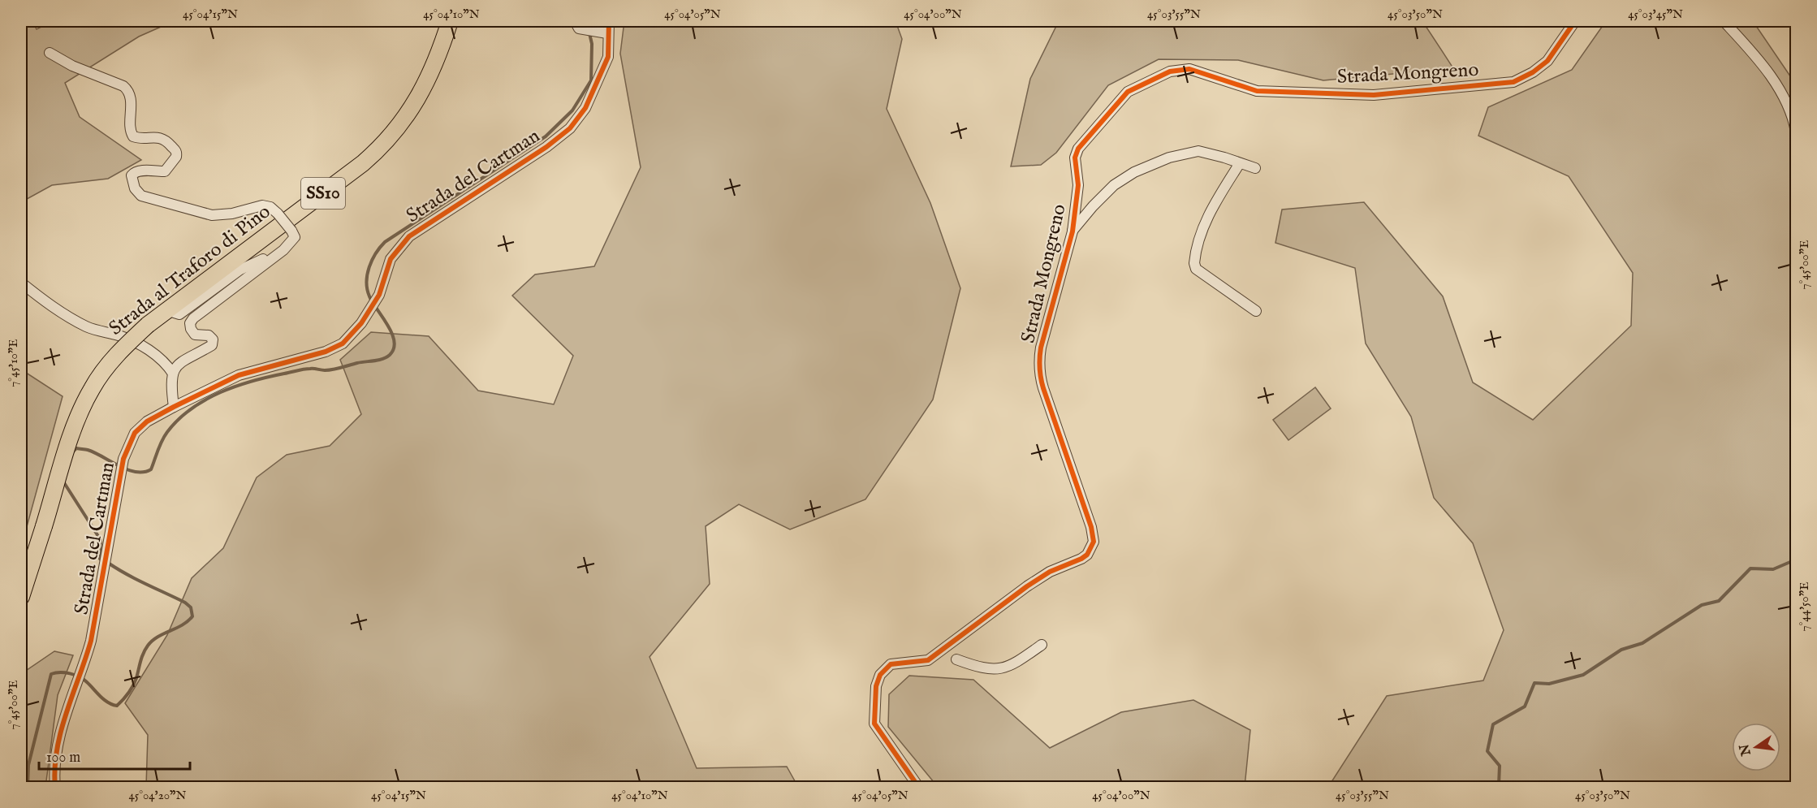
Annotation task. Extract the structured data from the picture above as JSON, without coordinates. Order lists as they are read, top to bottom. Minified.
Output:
{"streets":{"main road":["SS10","Strada al Traforo di Pino"],"street":["Strada Mongreno","Strada del Cartman"]},"scale_bar":"100 m","north":"left","coordinates":["45°04'15\"N","45°04'10\"N","45°04'05\"N","45°04'00\"N","45°03'55\"N","45°03'50\"N","45°03'45\"N","7°45'00\"E","7°45'10\"E","7°44'50\"E","45°04'20\"N"]}
